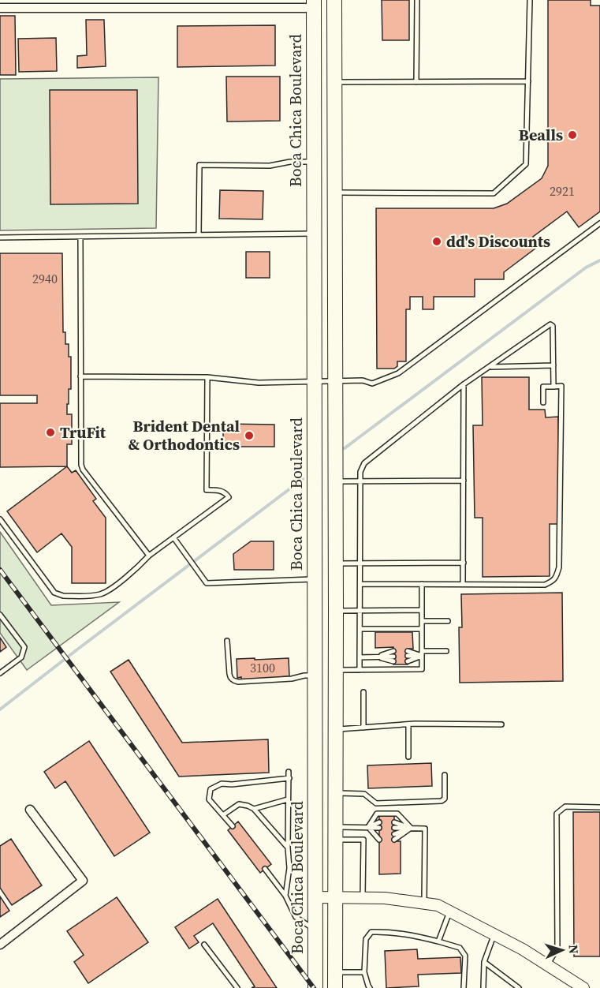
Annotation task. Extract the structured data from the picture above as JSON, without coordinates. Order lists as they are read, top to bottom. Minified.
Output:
{"streets":{"main road":["Boca Chica Boulevard"]},"places":["Bealls","dd's Discounts","TruFit","Brident Dental & Orthodontics"],"house_numbers":["2921","2940","3100"],"north":"right"}
